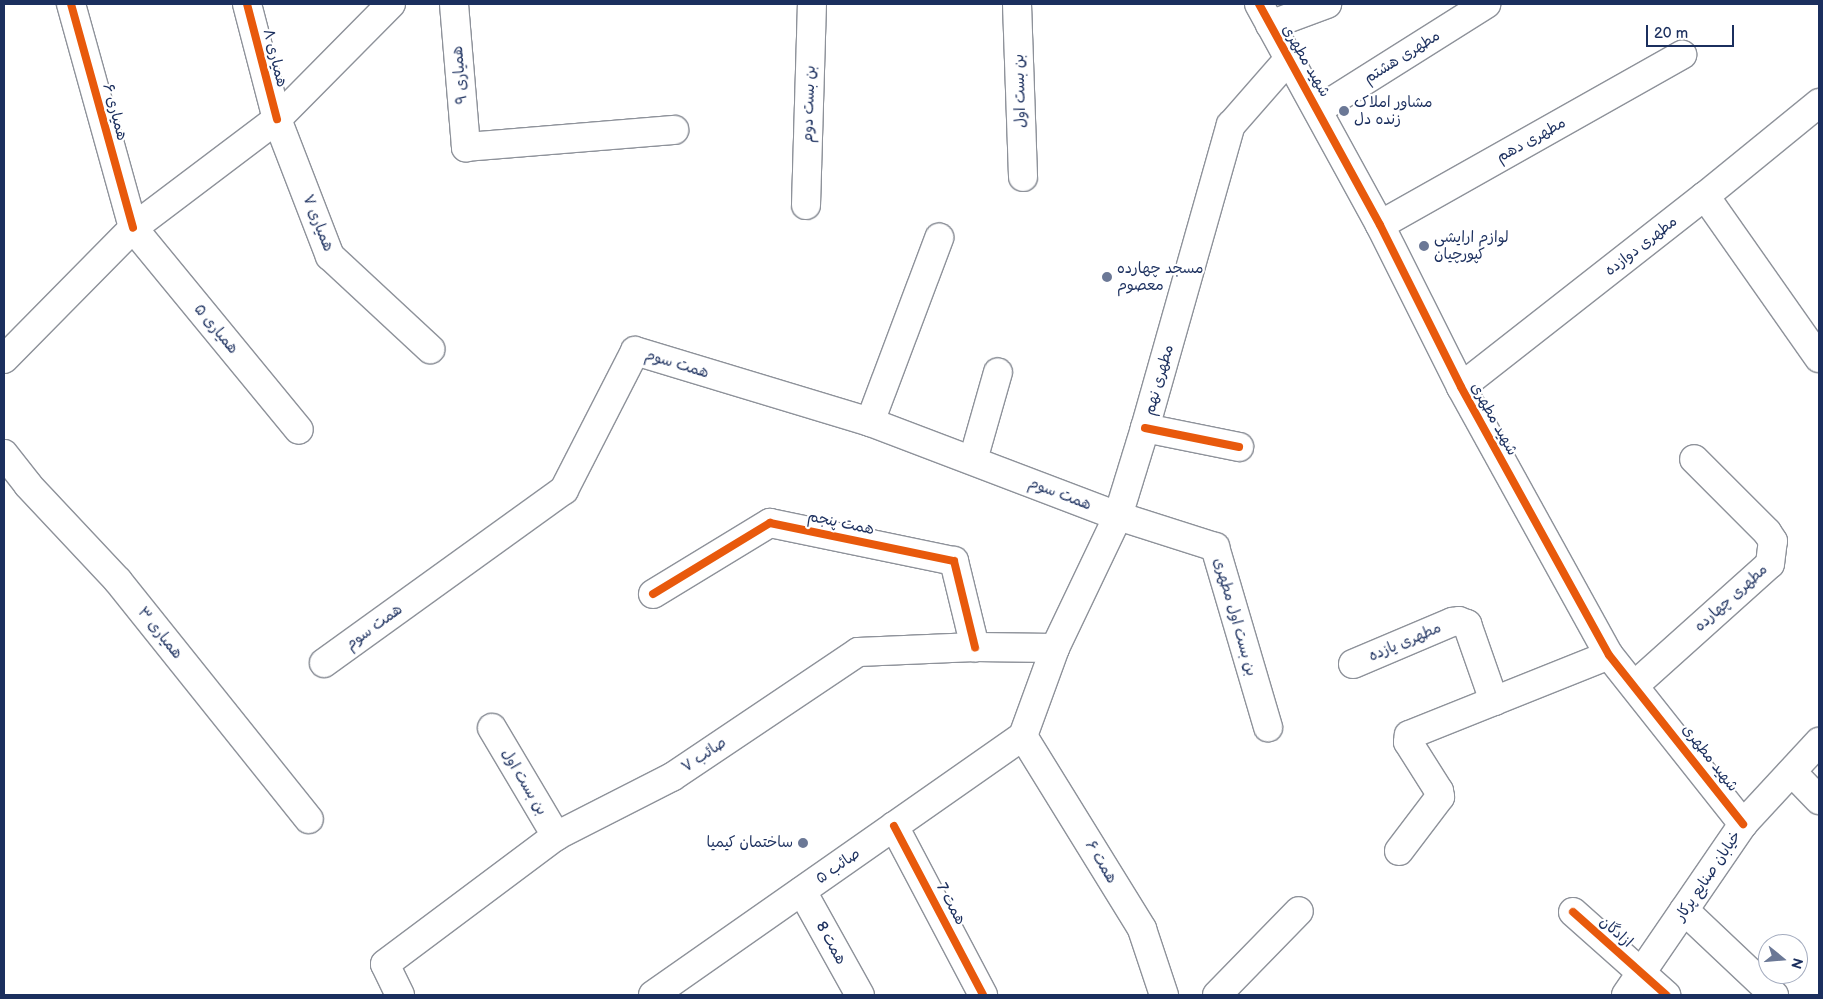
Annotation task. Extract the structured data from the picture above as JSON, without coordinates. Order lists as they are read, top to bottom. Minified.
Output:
{"streets":{"street":["مطهری هشتم","همیاری ۸","شهید مطهری","همیاری ۹","بن بست اول","بن بست دوم","همیاری ۶","مطهری دهم","همیاری ۷","مطهری دوازده","همیاری ۵","همت سوم","مطهری نهم","همت پنجم","مطهری چهارده","بن بست اول مطهری","همیاری ۳","مطهری یازده","صائب ۷","همت ۶","صائب ۵","خیابان صنایع پرکار","همت 7","ازادگان","همت 8"]},"crossings":[["مطهری هشتم","شهید مطهری"],["همیاری ۸","همیاری ۷"],["شهید مطهری","مطهری دهم"],["شهید مطهری","مطهری دوازده"],["شهید مطهری","مطهری نهم"],["شهید مطهری","مطهری چهارده"],["شهید مطهری","خیابان صنایع پرکار"],["بن بست اول","صائب ۷"],["همیاری ۶","همیاری ۵"],["همت سوم","مطهری نهم"],["همت سوم","بن بست اول مطهری"],["مطهری نهم","بن بست اول مطهری"],["مطهری نهم","صائب ۷"],["مطهری نهم","همت ۶"],["مطهری نهم","صائب ۵"],["همت پنجم","صائب ۷"],["همت ۶","صائب ۵"],["صائب ۵","همت 7"],["صائب ۵","همت 8"],["خیابان صنایع پرکار","ازادگان"]],"places":["مشاور املاک زنده دل","لوازم ارایشی کپورچیان","مسجد چهارده معصوم","ساختمان کیمیا"],"scale_bar":"20 m","north":"right"}
